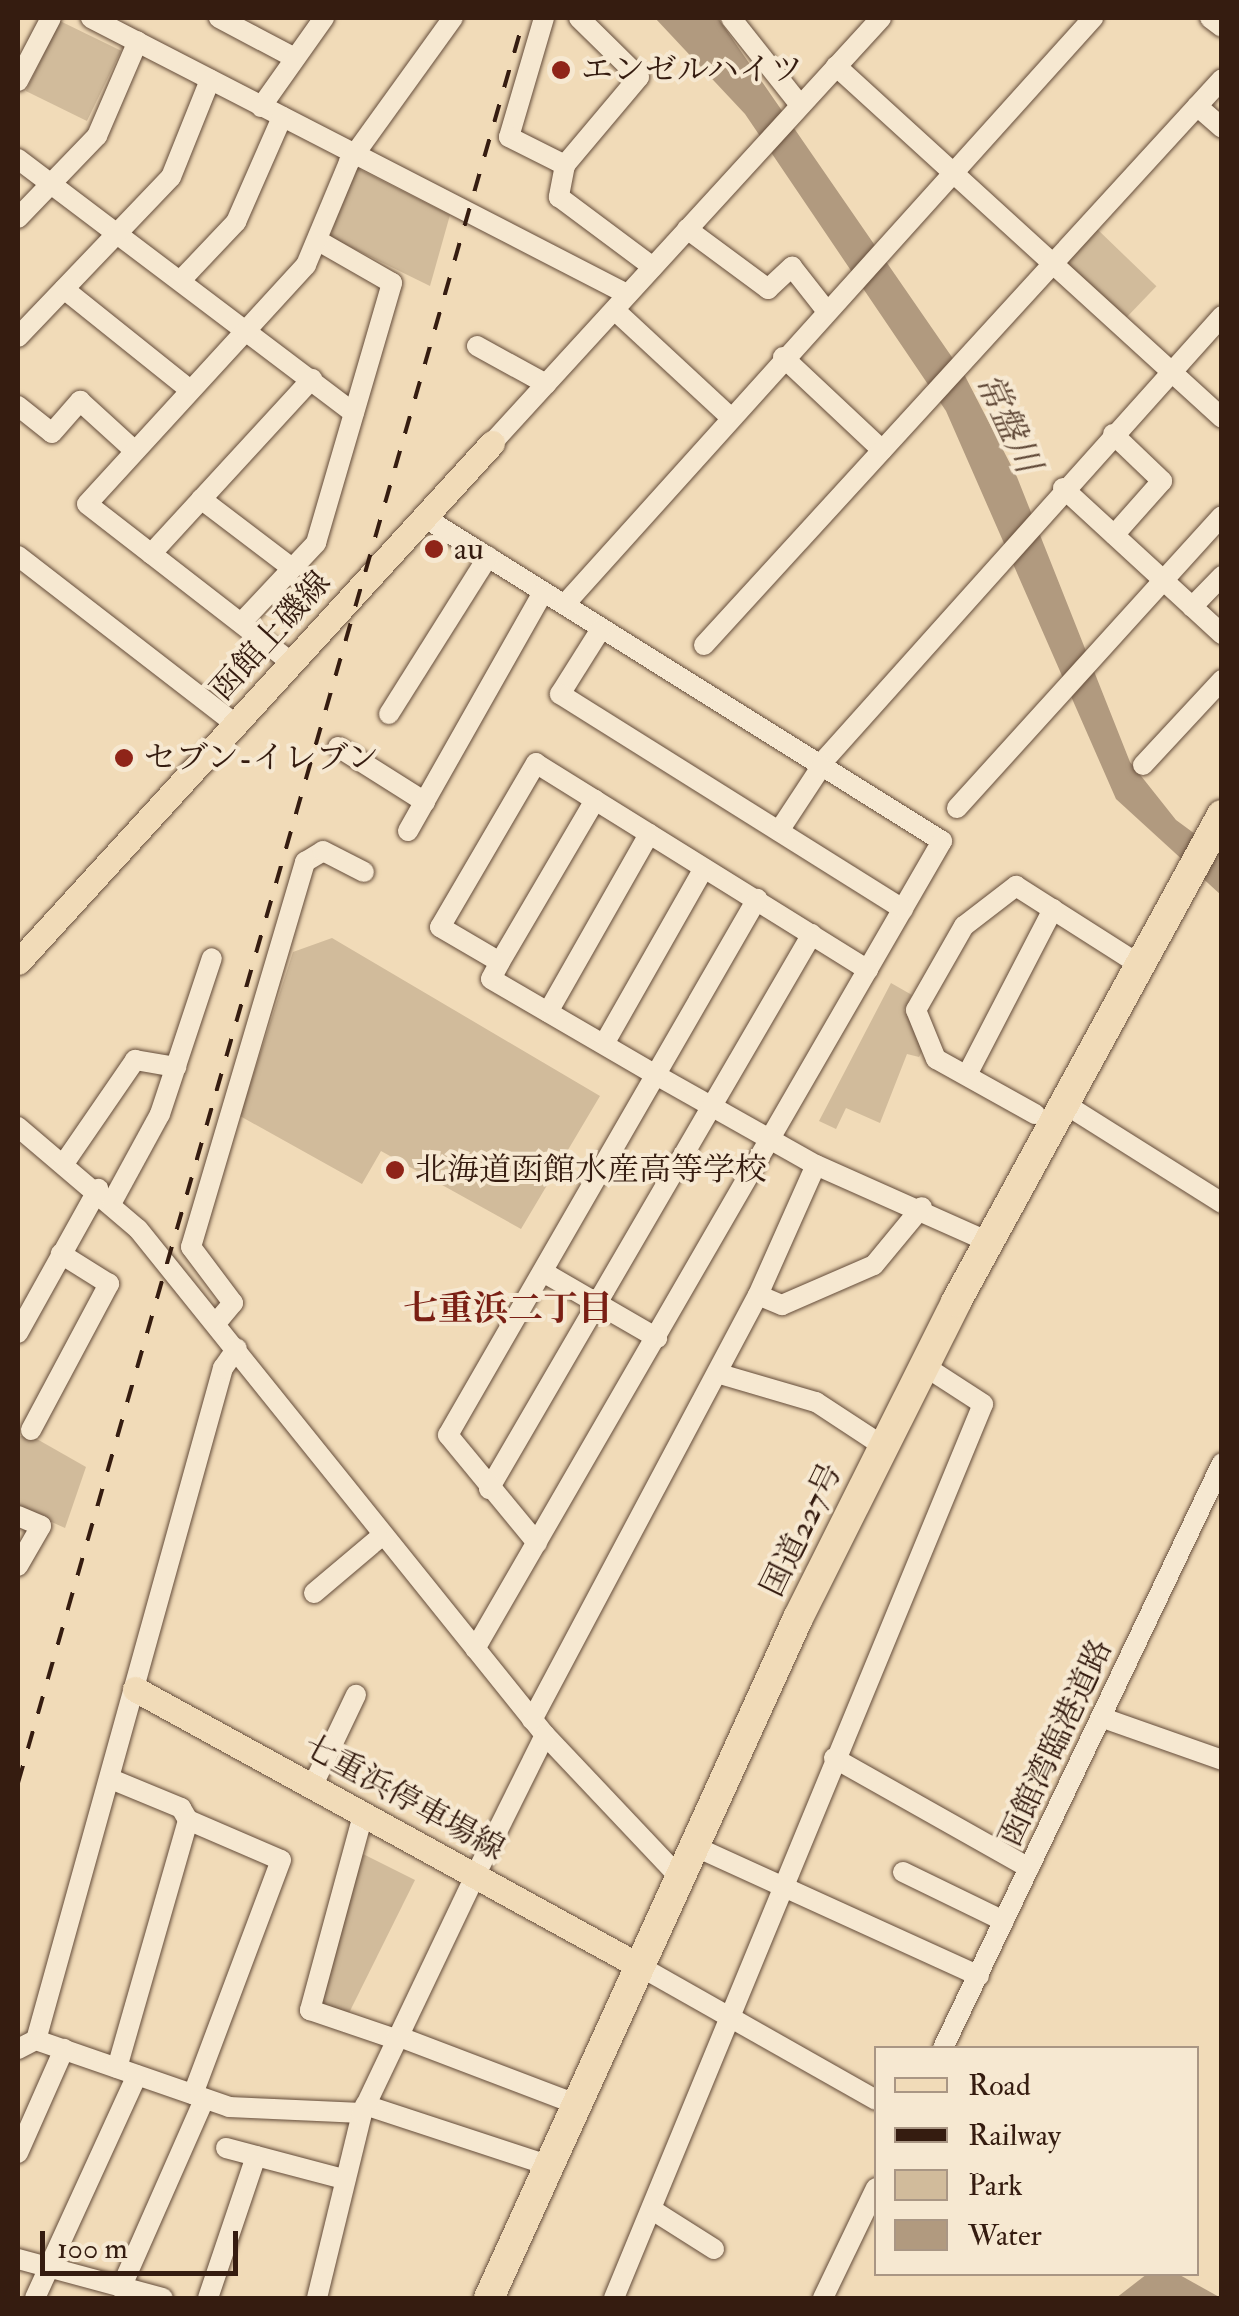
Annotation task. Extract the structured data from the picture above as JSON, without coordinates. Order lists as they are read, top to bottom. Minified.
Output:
{"streets":{"highway":["国道227号"],"main road":["函館上磯線","七重浜停車場線"],"street":["函館湾臨港道路"]},"crossings":[["国道227号","七重浜停車場線"]],"districts":["七重浜二丁目"],"water":["常盤川"],"places":["エンゼルハイツ","au","セブン-イレブン","北海道函館水産高等学校"],"legend":["Road","Railway","Park","Water"],"scale_bar":"100 m"}
